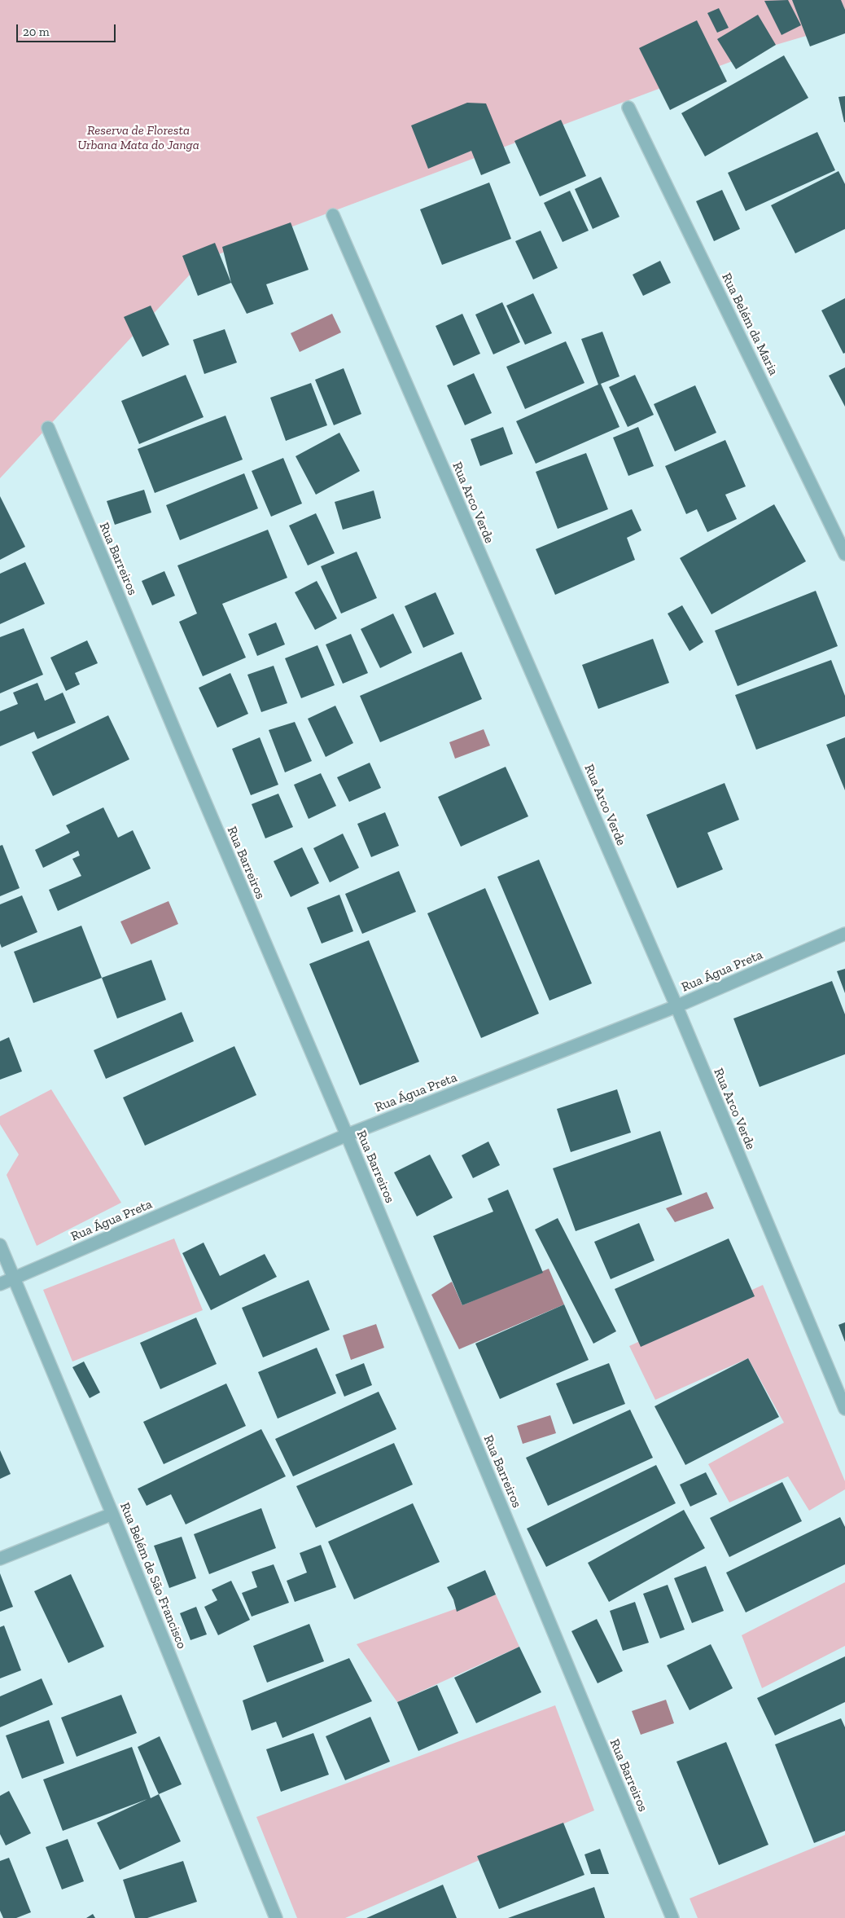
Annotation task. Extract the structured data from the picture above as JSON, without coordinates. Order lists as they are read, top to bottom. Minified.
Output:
{"streets":{"street":["Rua Belém da Maria","Rua Arco Verde","Rua Barreiros","Rua Água Preta","Rua Belém de São Francisco"]},"crossings":[["Rua Arco Verde","Rua Água Preta"],["Rua Barreiros","Rua Água Preta"],["Rua Água Preta","Rua Belém de São Francisco"]],"parks":["Reserva de Floresta Urbana Mata do Janga"],"scale_bar":"20 m"}
